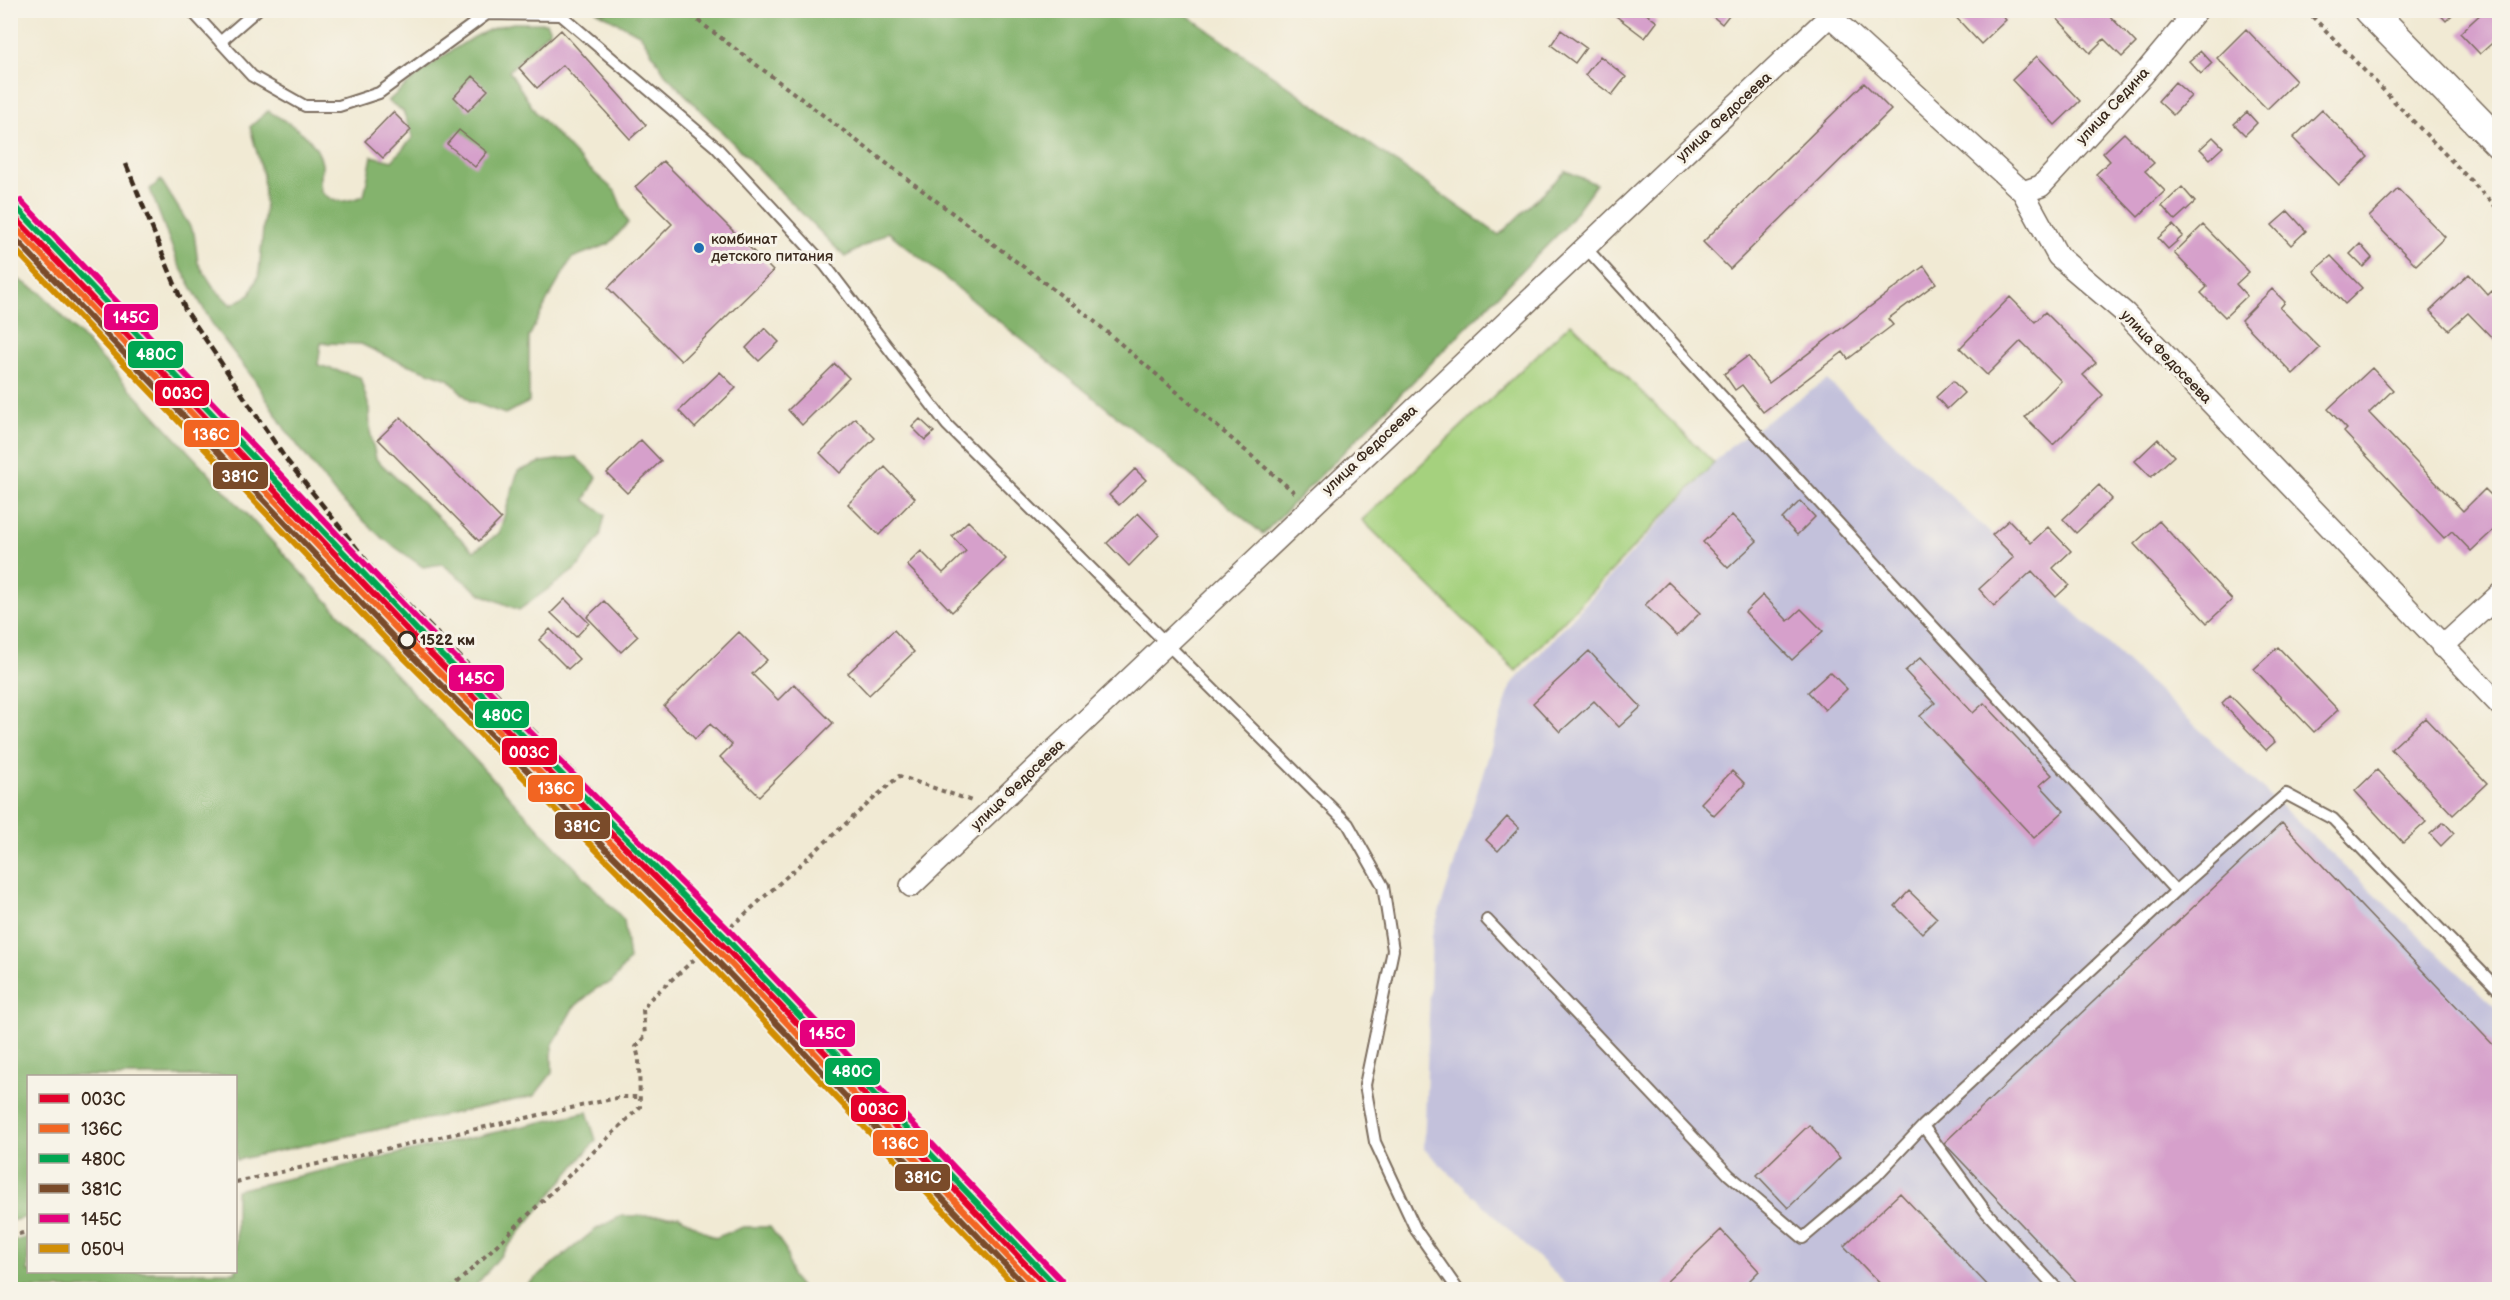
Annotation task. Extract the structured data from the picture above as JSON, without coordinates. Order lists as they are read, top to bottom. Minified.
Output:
{"streets":{"street":["улица Седина","улица Федосеева"]},"crossings":[["улица Седина","улица Федосеева"]],"places":["комбинат детского питания","1522 км"],"lines":["transit line 145С","transit line 480С","transit line 003С","transit line 136С","transit line 381С","transit line 050Ч"],"legend":["003С","136С","480С","381С","145С","050Ч"]}
